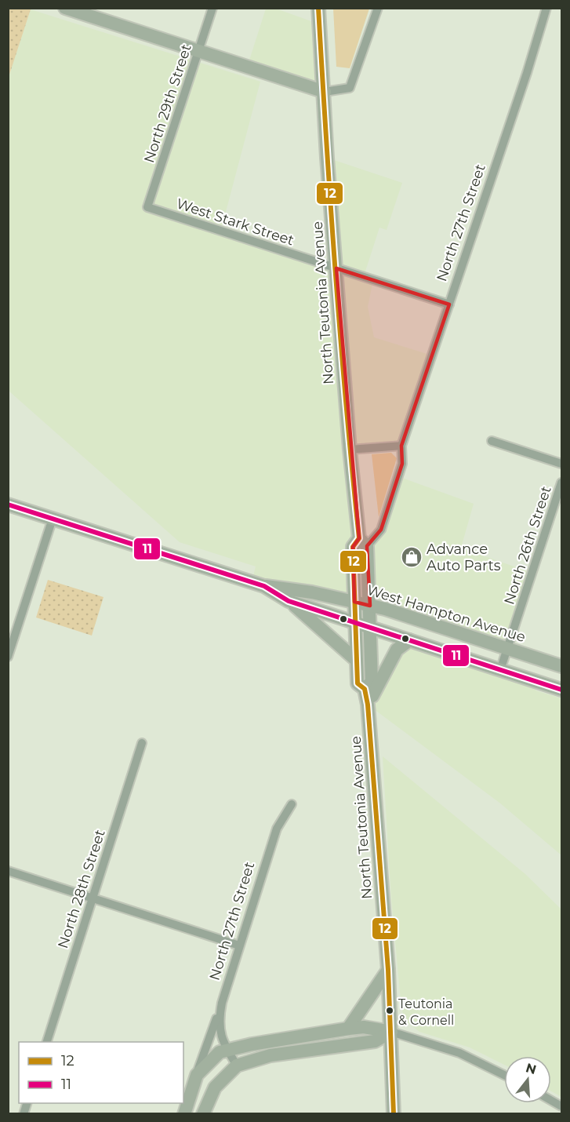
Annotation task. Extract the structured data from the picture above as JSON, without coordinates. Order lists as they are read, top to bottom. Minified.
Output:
{"streets":{"main road":["North Teutonia Avenue","West Hampton Avenue"],"street":["North 29th Street","West Stark Street","North 27th Street","North 26th Street","North 28th Street"]},"crossings":[["North 29th Street","West Stark Street"],["West Stark Street","North 27th Street"],["West Stark Street","North Teutonia Avenue"],["North 27th Street","North Teutonia Avenue"],["North Teutonia Avenue","West Hampton Avenue"],["North 26th Street","West Hampton Avenue"]],"places":{"shop":["Advance Auto Parts"],"other":["Teutonia & Cornell"]},"lines":["transit line 12","transit line 11"],"legend":["12","11"],"north":"top"}
